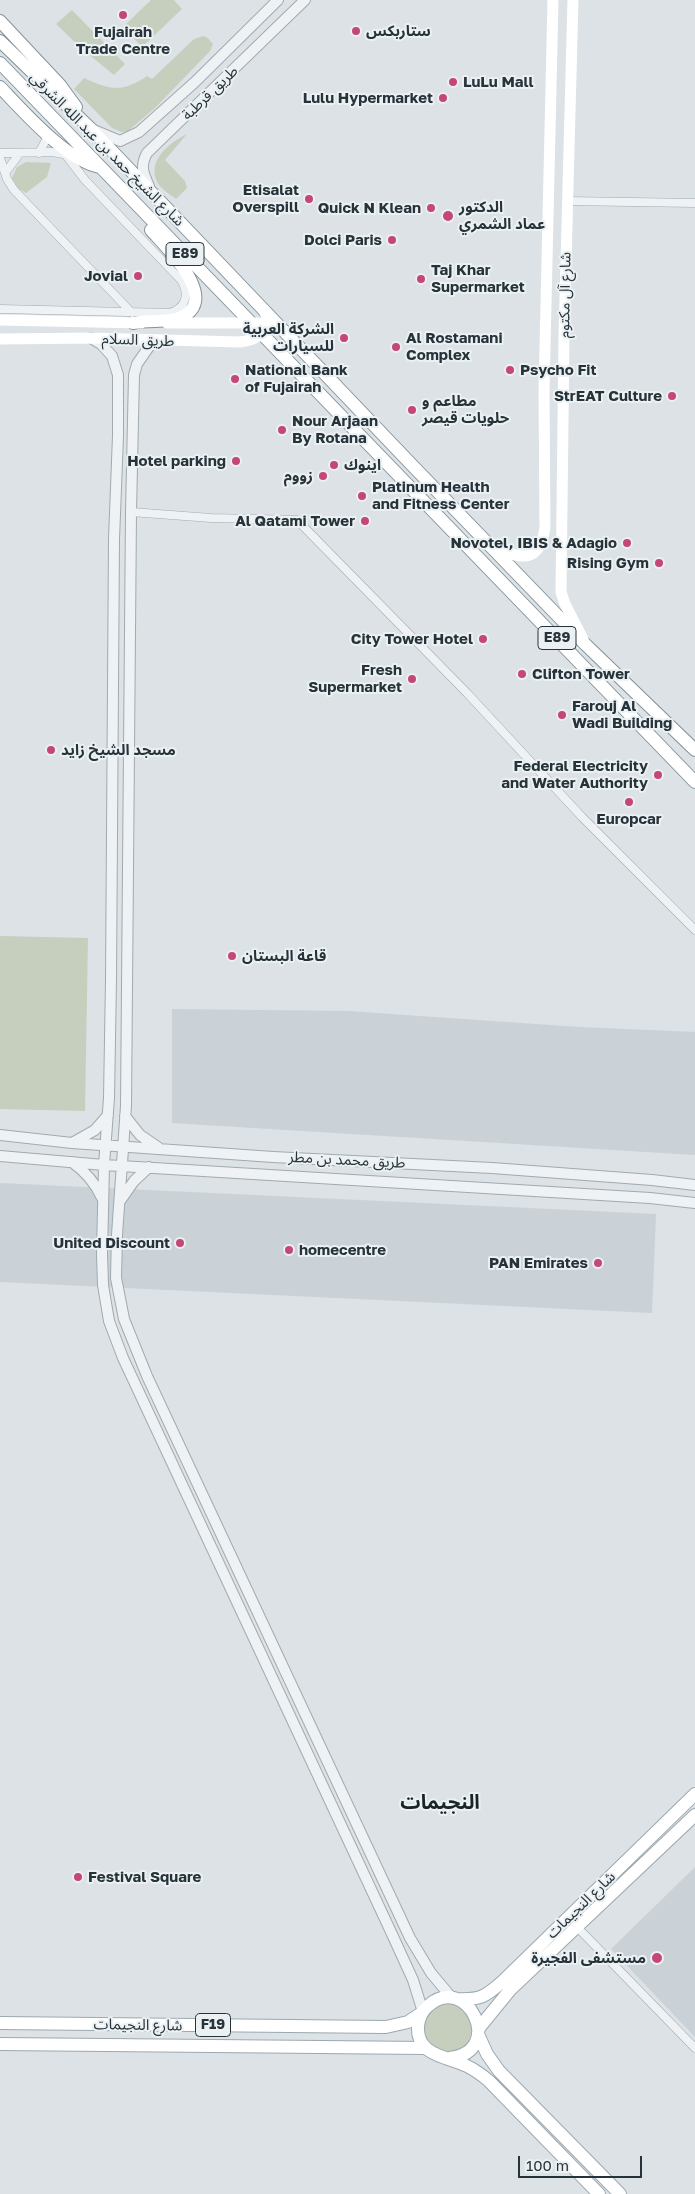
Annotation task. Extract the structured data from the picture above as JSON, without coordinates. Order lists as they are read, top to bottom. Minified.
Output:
{"streets":{"main road":["شارع الشيخ حمد بن عبد الله الشرقي","E89","شارع آل مكتوم","طريق السلام","شارع النجيمات","F19"],"street":["طريق قرطبة","طريق محمد بن مطر"]},"crossings":[["طريق قرطبة","شارع الشيخ حمد بن عبد الله الشرقي"],["شارع الشيخ حمد بن عبد الله الشرقي","شارع آل مكتوم"],["شارع الشيخ حمد بن عبد الله الشرقي","طريق السلام"],["شارع النجيمات","F19"]],"districts":["النجيمات"],"places":["Fujairah Trade Centre","ستاربكس","LuLu Mall","Lulu Hypermarket","Etisalat Overspill","Quick N Klean","الدكتور عماد الشمري","Dolci Paris","Jovial","Taj Khar Supermarket","الشركة العربية للسيارات","Al Rostamani Complex","Psycho Fit","National Bank of Fujairah","StrEAT Culture","مطاعم و حلويات قيصر","Nour Arjaan By Rotana","Hotel parking","اينوك","زووم","Platinum Health and Fitness Center","Al Qatami Tower","Novotel, IBIS & Adagio","Rising Gym","City Tower Hotel","Clifton Tower","Fresh Supermarket","Farouj Al Wadi Building","مسجد الشيخ زايد","Federal Electricity and Water Authority","Europcar","قاعة البستان","United Discount","homecentre","PAN Emirates","Festival Square","مستشفى الفجيرة"],"scale_bar":"100 m"}
